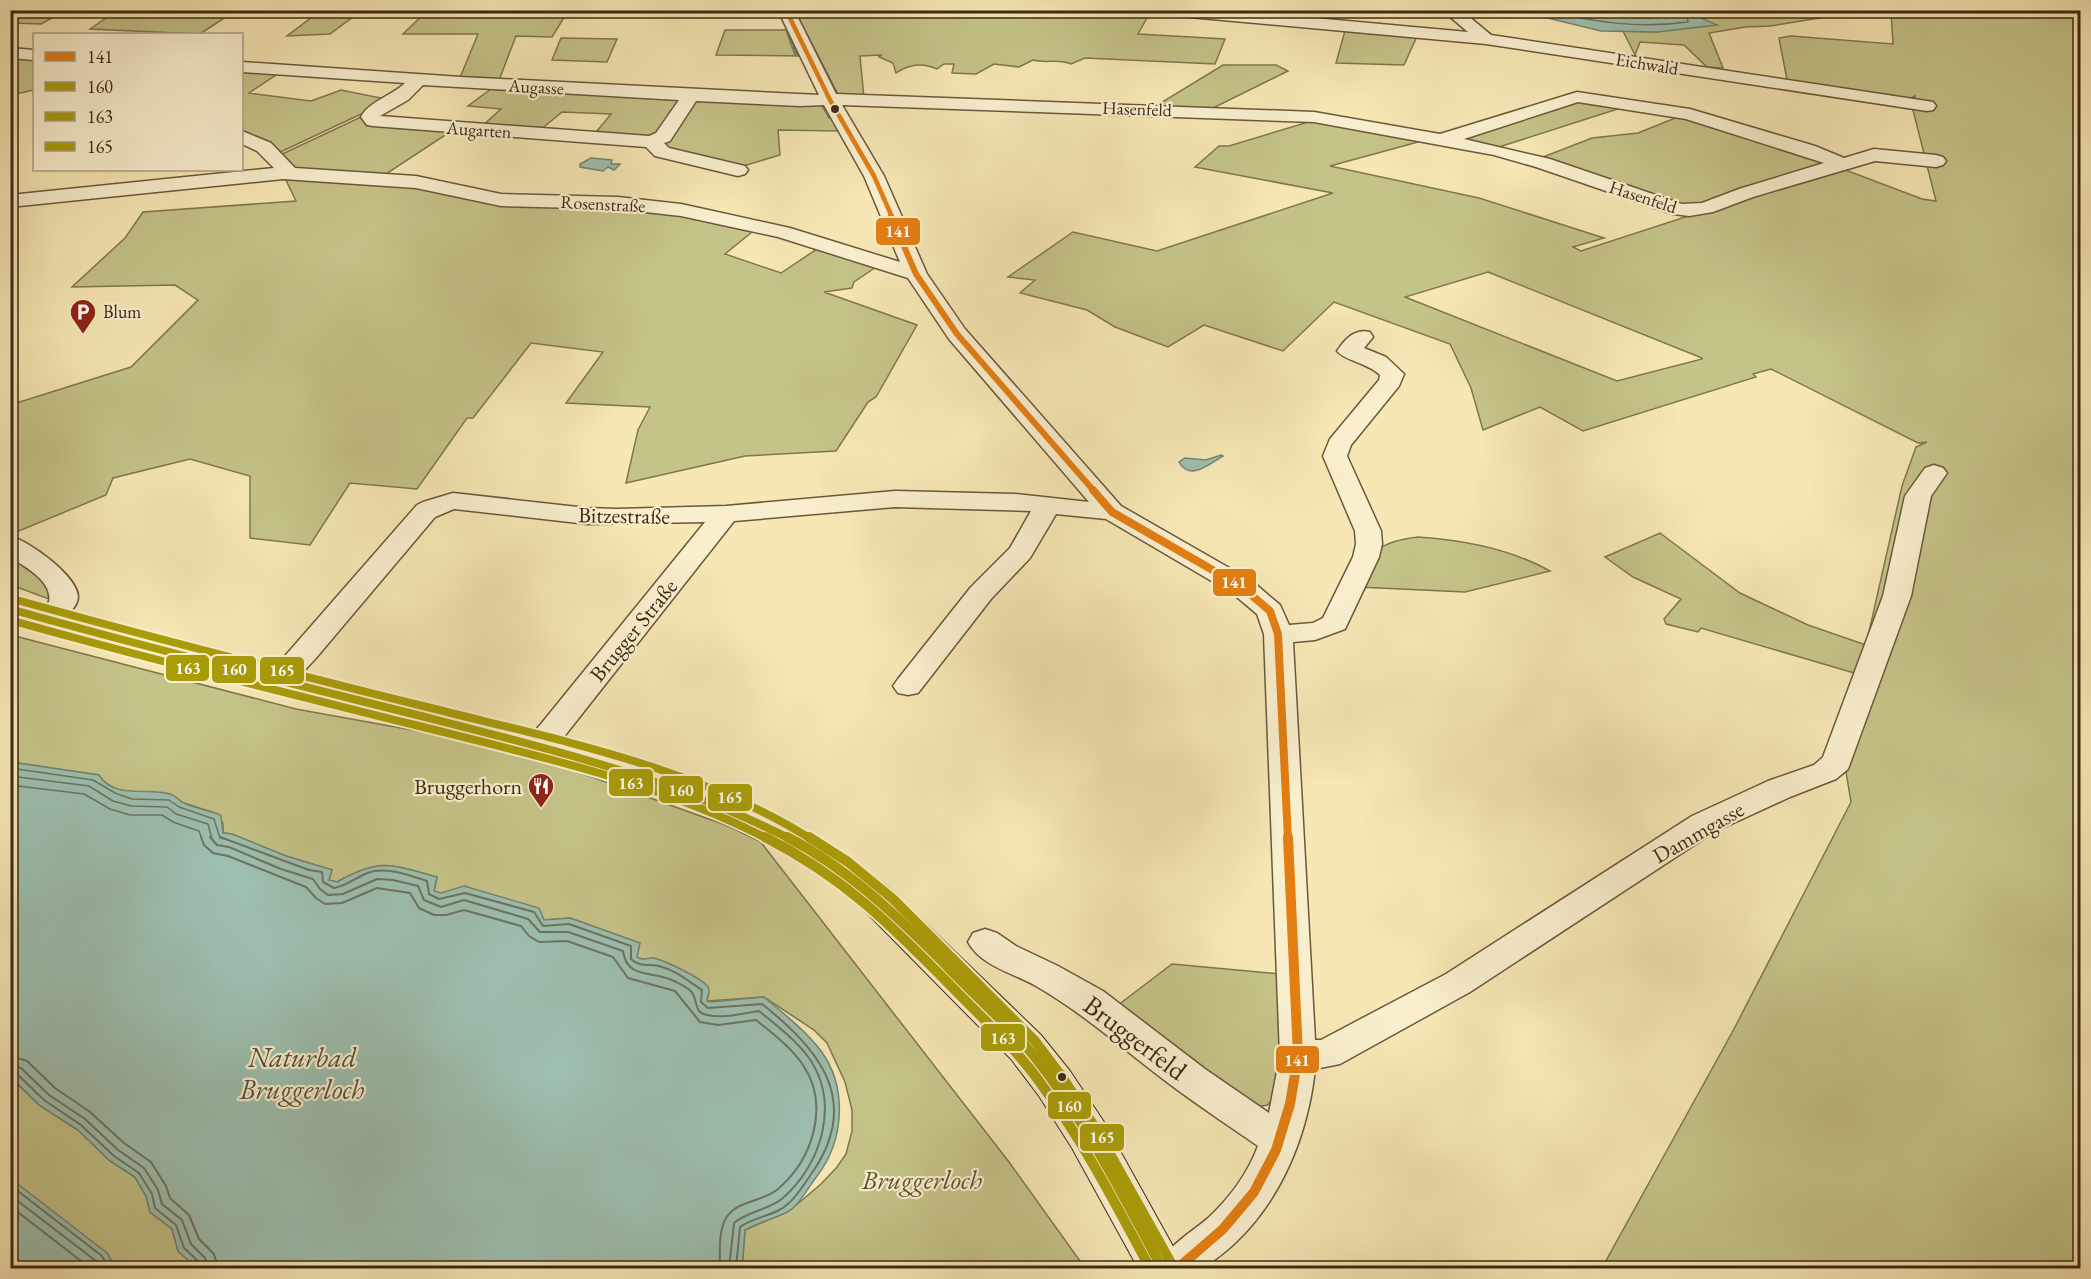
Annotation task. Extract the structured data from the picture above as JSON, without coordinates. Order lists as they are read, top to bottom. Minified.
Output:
{"streets":{"street":["Eichwald","Augasse","Hasenfeld","Augarten","Rosenstraße","Bitzestraße","Brugger Straße","Dammgasse","Bruggerfeld"]},"crossings":[["Augasse","Hasenfeld"],["Augasse","Augarten"],["Bitzestraße","Brugger Straße"]],"water":["Naturbad Bruggerloch"],"parks":["Bruggerloch"],"places":{"parking":["Blum"],"restaurant":["Bruggerhorn"]},"lines":["transit line 141","transit line 165","transit line 160","transit line 163"],"legend":["141","160","163","165"]}
